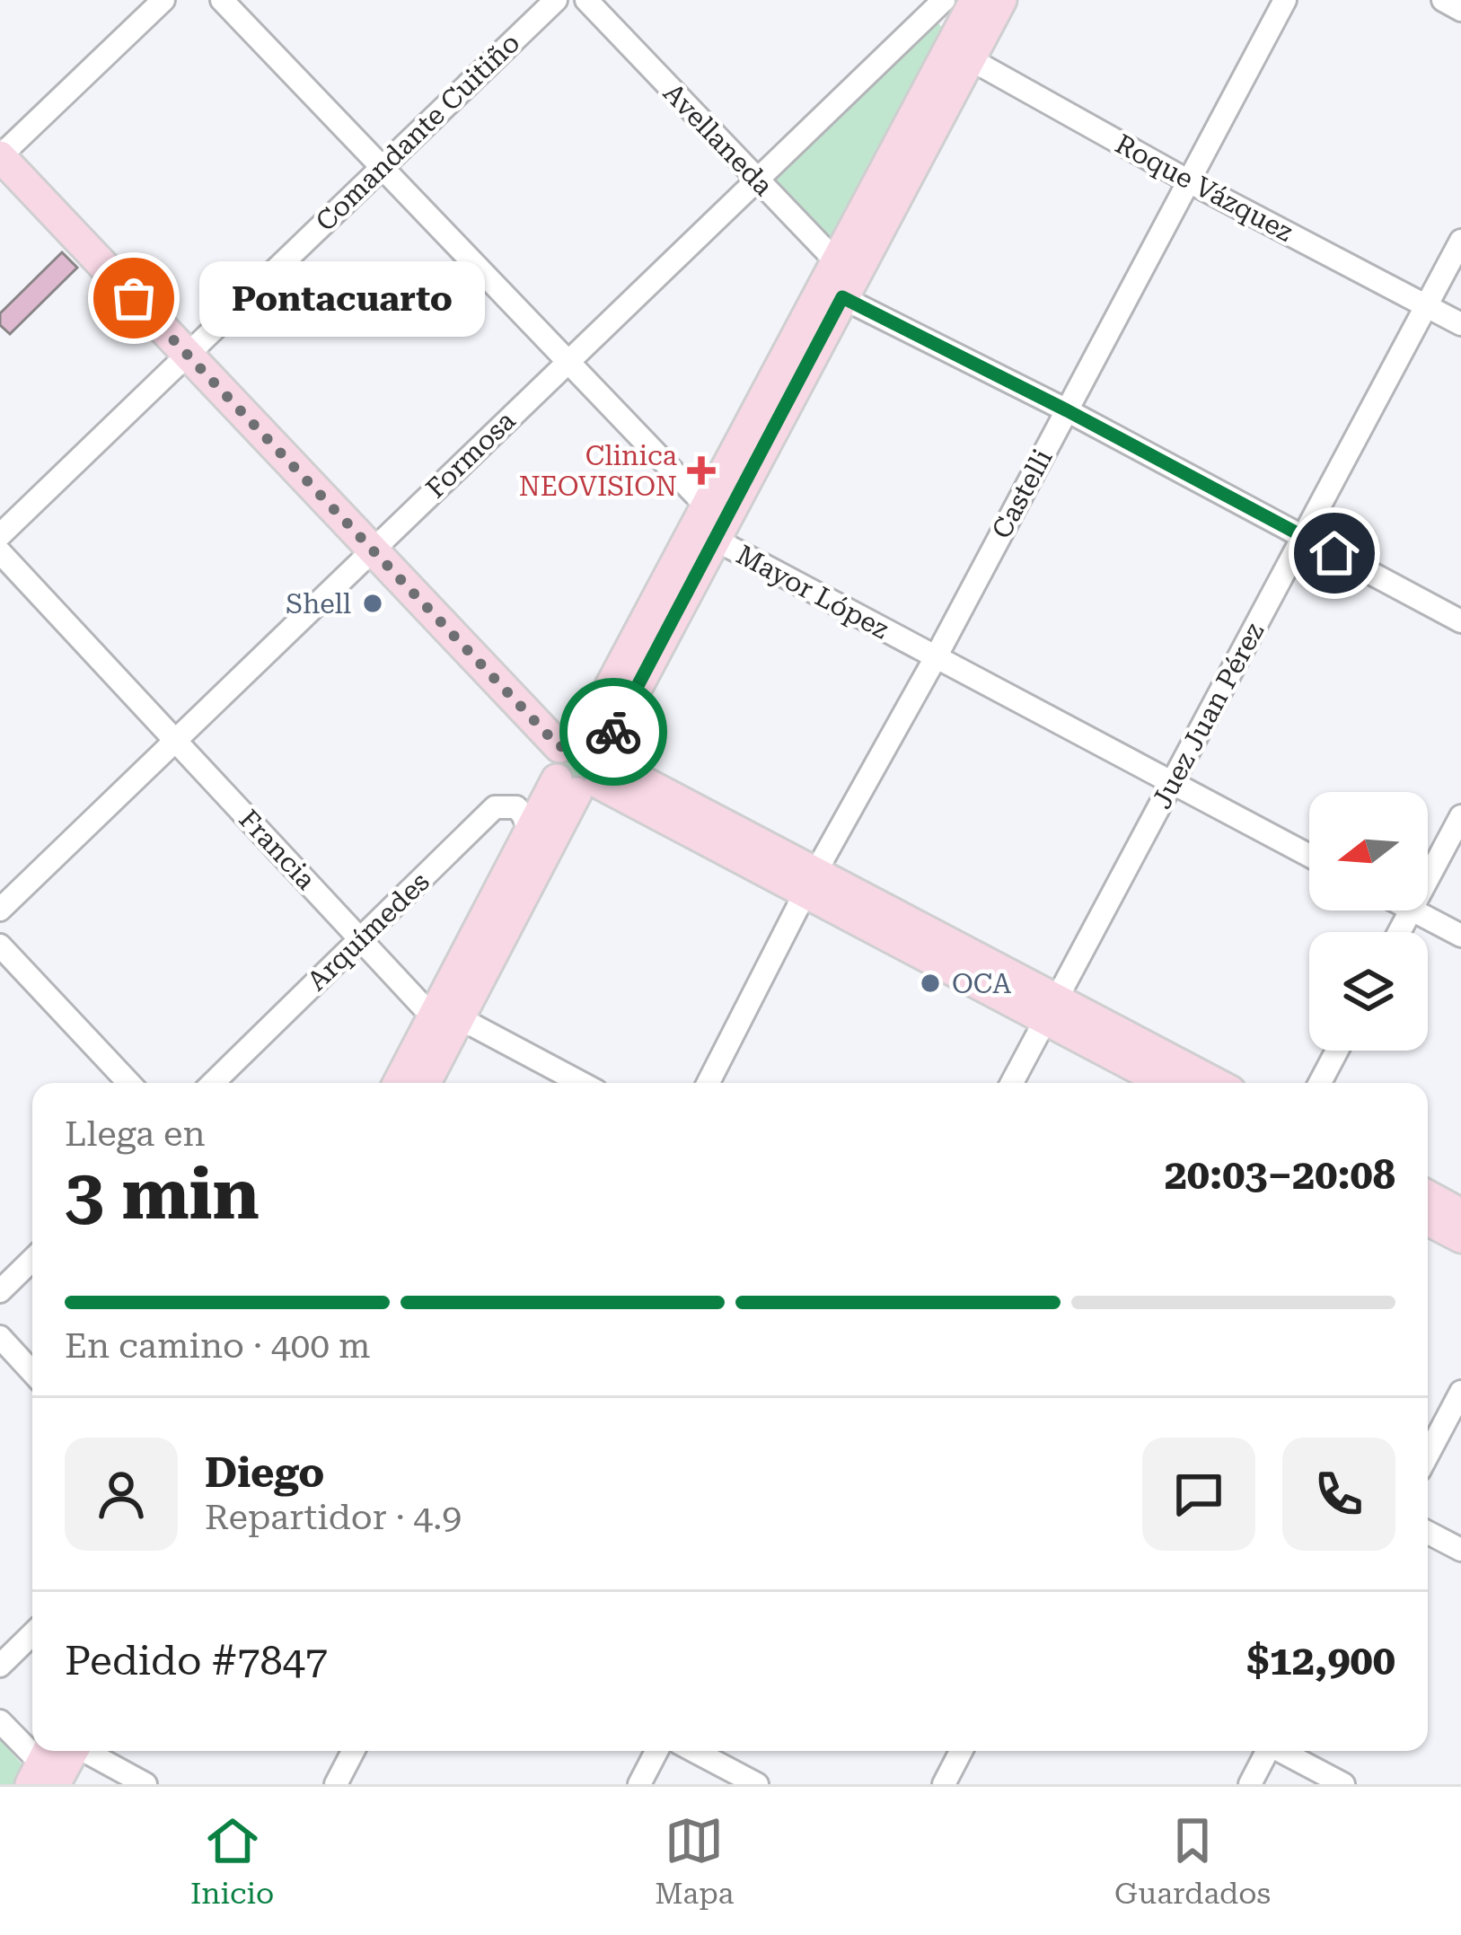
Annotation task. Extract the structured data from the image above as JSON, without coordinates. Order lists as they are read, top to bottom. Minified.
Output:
{"streets":{"street":["Comandante Cuitiño","Avellaneda","Roque Vázquez","Formosa","Castelli","Mayor López","Juez Juan Pérez","Francia","Arquímedes"]},"crossings":[["Comandante Cuitiño","Mayor López"],["Avellaneda","Formosa"],["Avellaneda","Castelli"],["Avellaneda","Juez Juan Pérez"],["Roque Vázquez","Castelli"],["Roque Vázquez","Juez Juan Pérez"],["Formosa","Mayor López"],["Formosa","Francia"],["Castelli","Mayor López"],["Mayor López","Juez Juan Pérez"],["Francia","Arquímedes"]],"places":{"other":["Pontacuarto","Shell","OCA"],"health":["Clinica NEOVISION"]},"north":"left","page":{"bubble":"Pontacuarto","heading":["3 min","Llega en","20:03–20:08"],"panel":["Diego","Repartidor · 4.9","Pedido #7847","$12,900"],"bar":"En camino · 400 m","tabs":["Inicio","Mapa","Guardados"]}}
